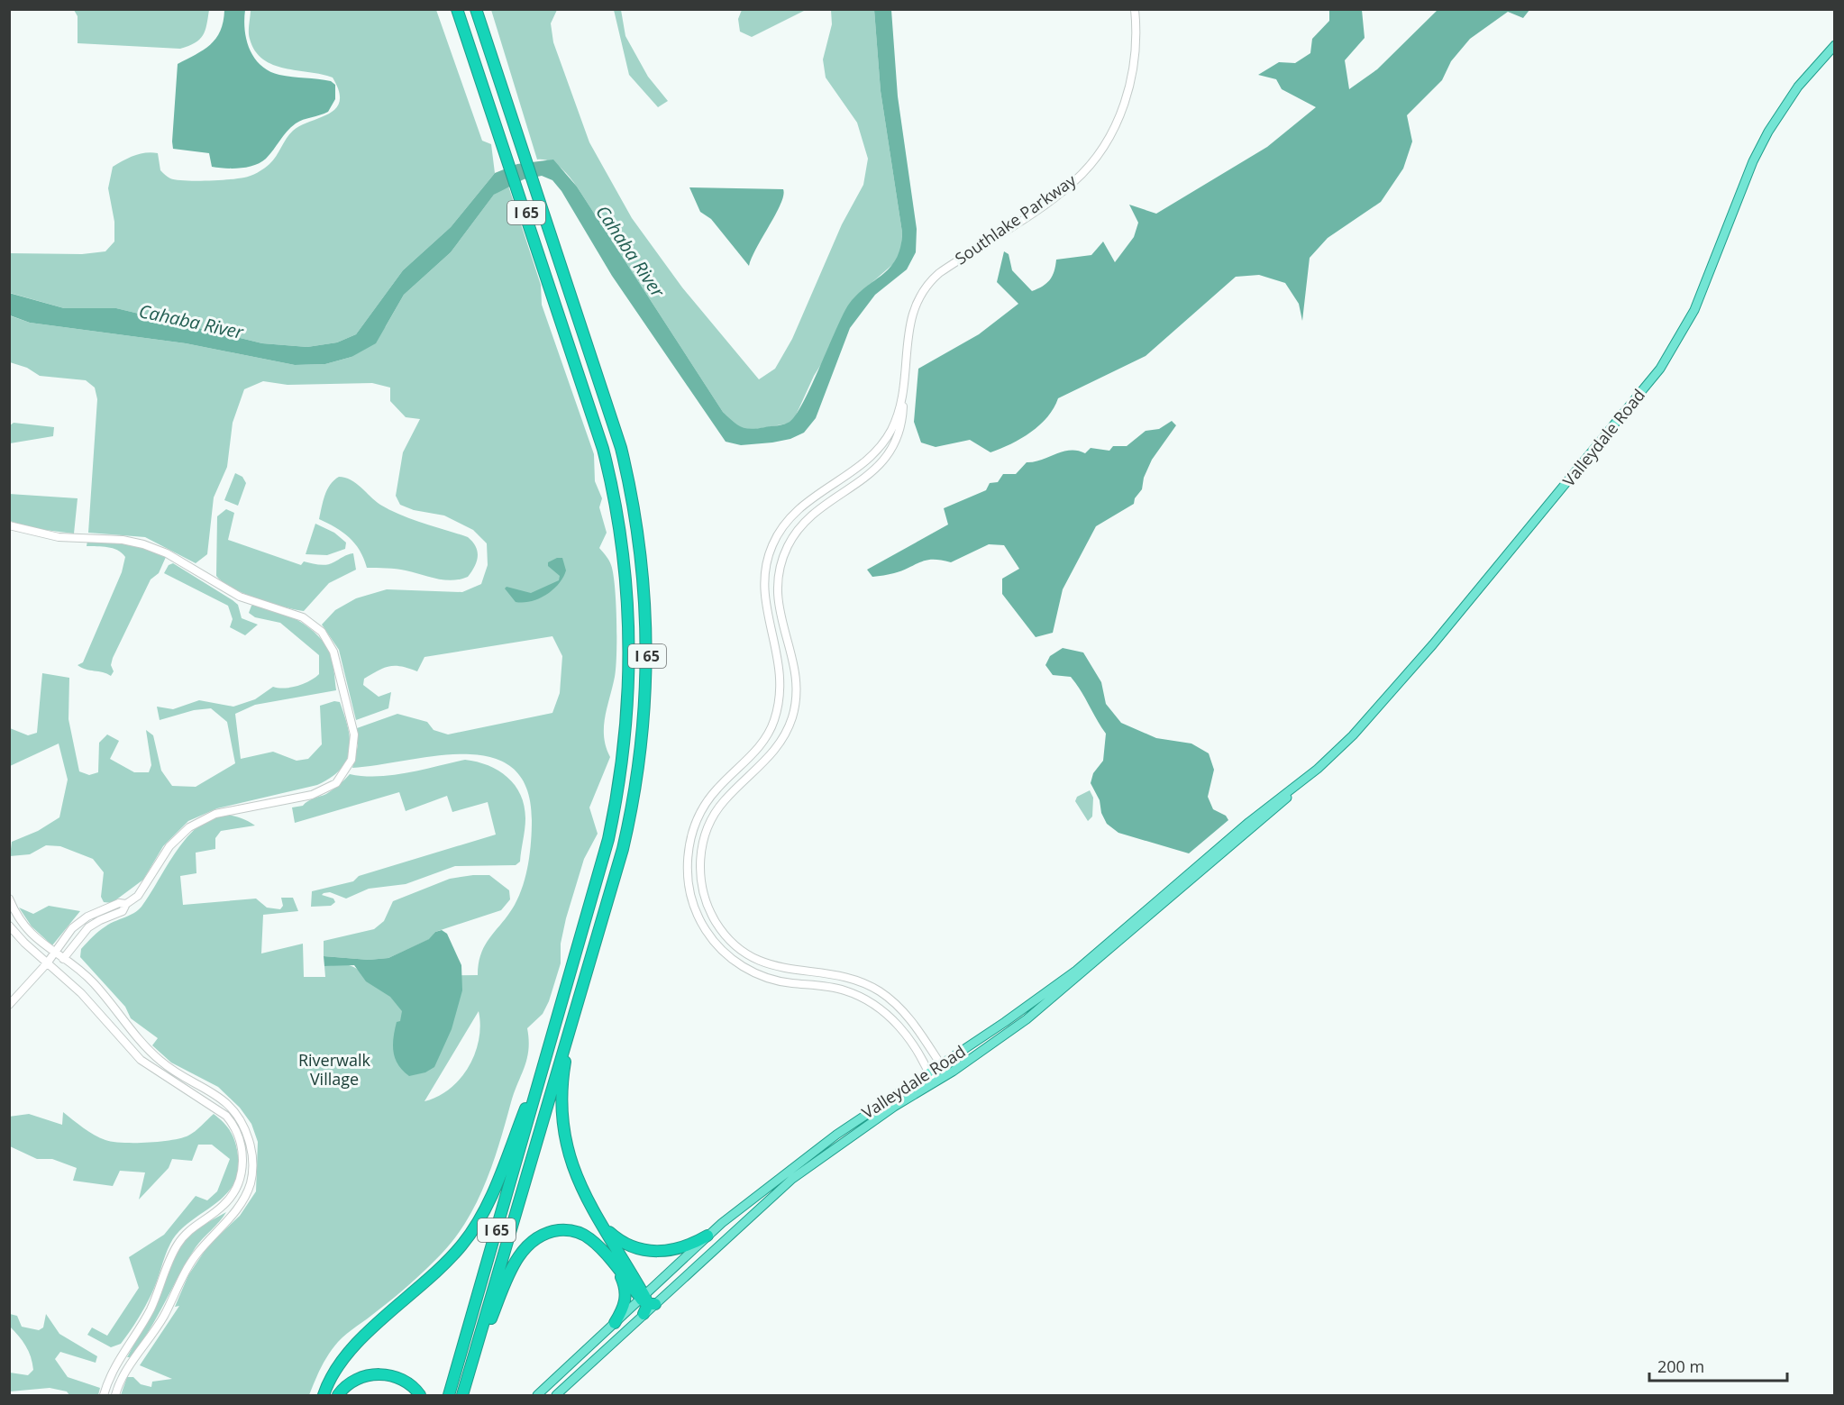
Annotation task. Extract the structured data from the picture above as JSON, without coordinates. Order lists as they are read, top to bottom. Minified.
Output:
{"streets":{"highway":["I 65"],"main road":["Valleydale Road"],"street":["Southlake Parkway"]},"crossings":[["Southlake Parkway","Valleydale Road"]],"water":["Cahaba River"],"parks":["Riverwalk Village"],"scale_bar":"200 m"}
